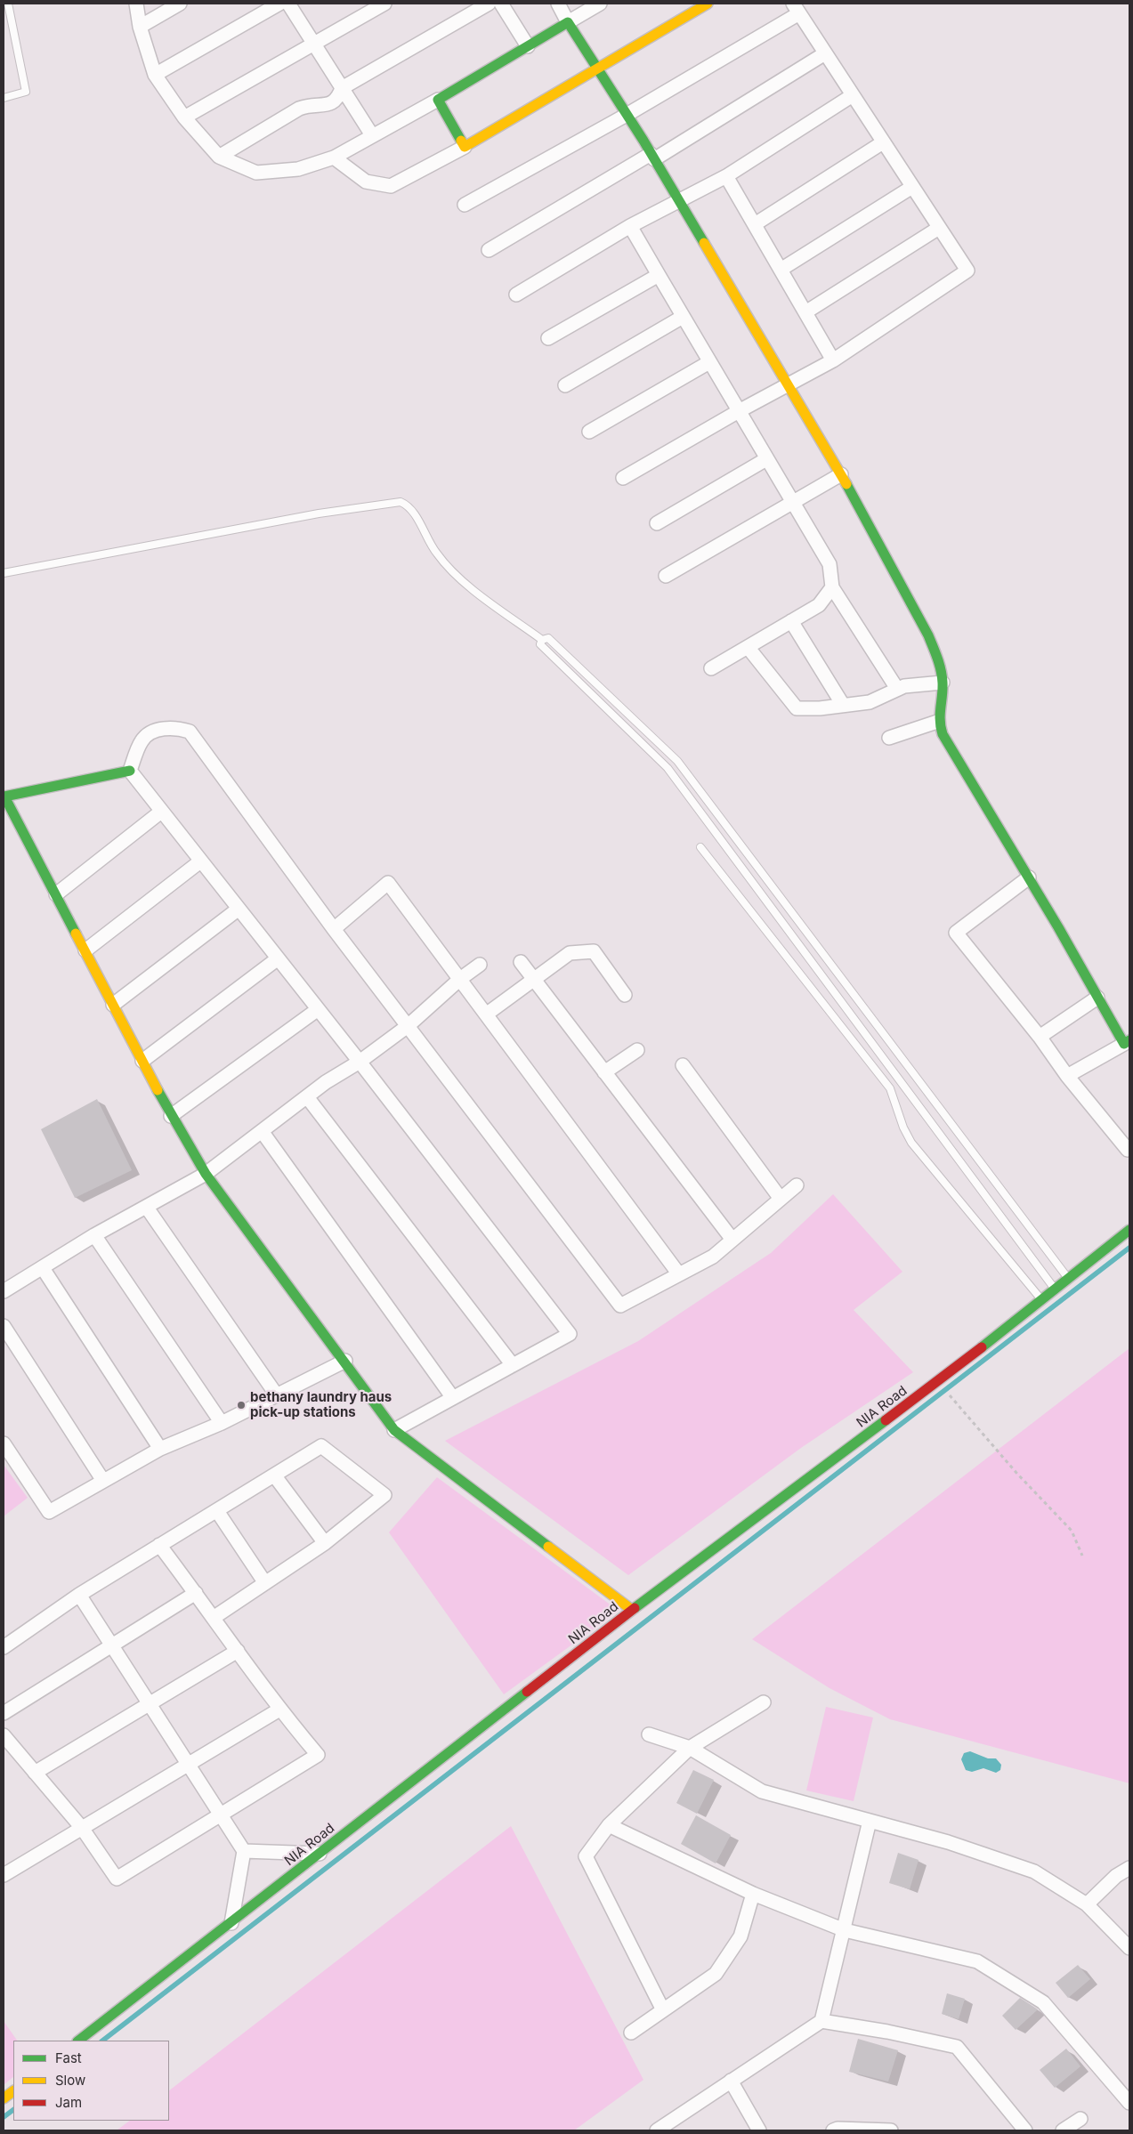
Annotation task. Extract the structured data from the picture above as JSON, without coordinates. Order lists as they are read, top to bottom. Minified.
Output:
{"streets":{"street":["NIA Road"]},"places":["bethany laundry haus pick-up stations"],"legend":["Fast","Slow","Jam"]}
